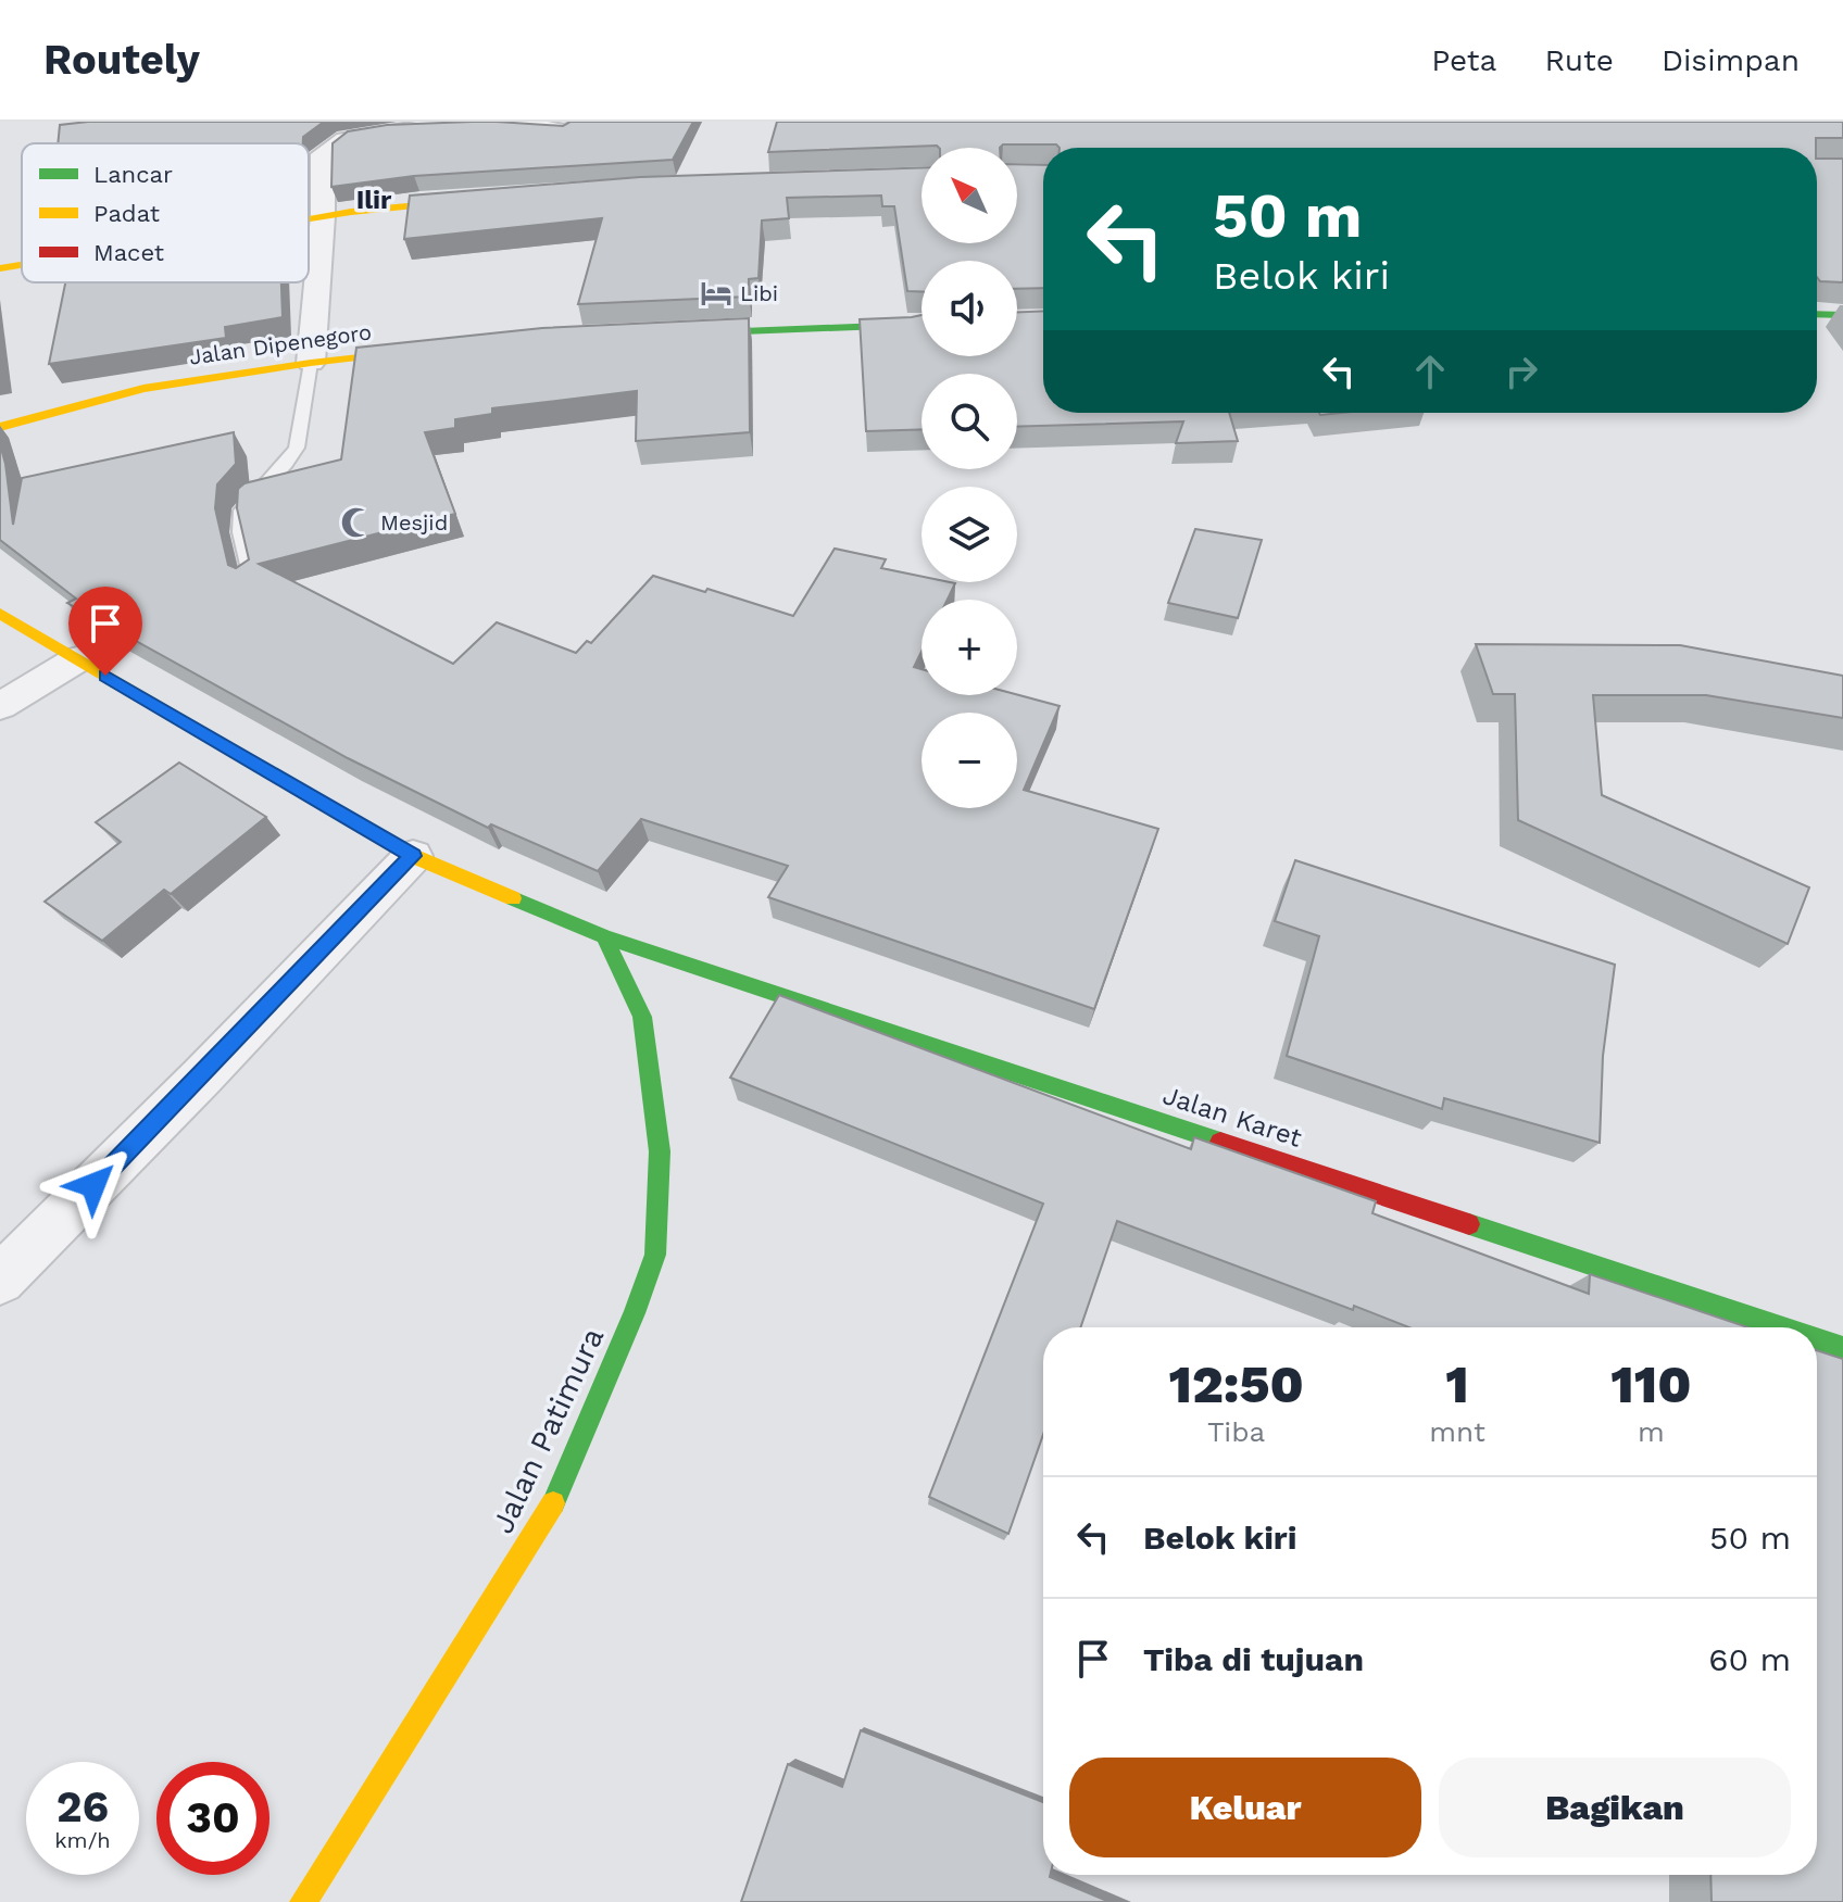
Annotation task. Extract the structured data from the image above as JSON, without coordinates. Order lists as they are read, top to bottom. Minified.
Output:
{"streets":{"main road":["Jalan Dipenegoro","Jalan Karet","Jalan Patimura"]},"crossings":[["Jalan Karet","Jalan Patimura"]],"districts":["Ilir"],"places":{"hotel":["Libi"],"mosque":["Mesjid"]},"legend":["Lancar","Padat","Macet"],"north":"top left","page":{"header":"Routely","nav":["Peta","Rute","Disimpan"],"map_buttons":["+","−"],"turn":["50 m","Belok kiri"],"eta":["12:50","Tiba","1","mnt","110","m"],"list":[{"name":"Belok kiri","value":"50 m"},{"name":"Tiba di tujuan","value":"60 m"}],"buttons":["Keluar","Bagikan"],"speed":"26 km/h","limit":"30"}}
